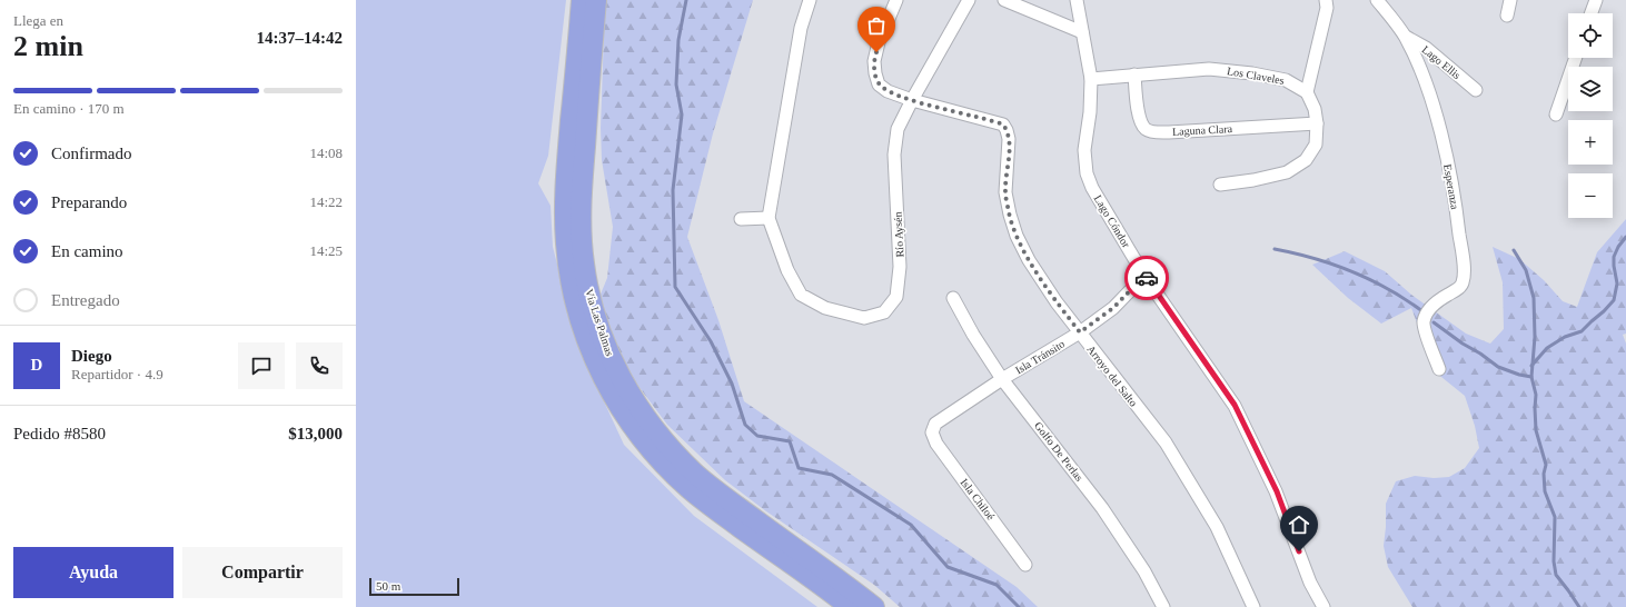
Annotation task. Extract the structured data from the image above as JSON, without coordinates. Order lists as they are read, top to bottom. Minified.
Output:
{"streets":{"highway":["Vía Las Palmas"],"street":["Lago Ellis","Los Claveles","Laguna Clara","Esperanza","Lago Cóndor","Río Aysén","Isla Tránsito","Arroyo del Salto","Golfo De Perlas","Isla Chiloé"]},"crossings":[["Lago Ellis","Esperanza"],["Los Claveles","Laguna Clara"],["Los Claveles","Lago Cóndor"],["Lago Cóndor","Isla Tránsito"],["Río Aysén","Arroyo del Salto"],["Isla Tránsito","Arroyo del Salto"],["Isla Tránsito","Golfo De Perlas"],["Isla Tránsito","Isla Chiloé"]],"scale_bar":"50 m","page":{"heading":["2 min","Llega en","14:37–14:42"],"panel":["Diego","Repartidor · 4.9","Pedido #8580","$13,000"],"map_buttons":["+","−"],"bar":"En camino · 170 m","list":[["Confirmado","14:08"],["Preparando","14:22"],["En camino","14:25"],"Entregado"],"round":"D","buttons":["Ayuda","Compartir"],"scale":"50 m"}}
